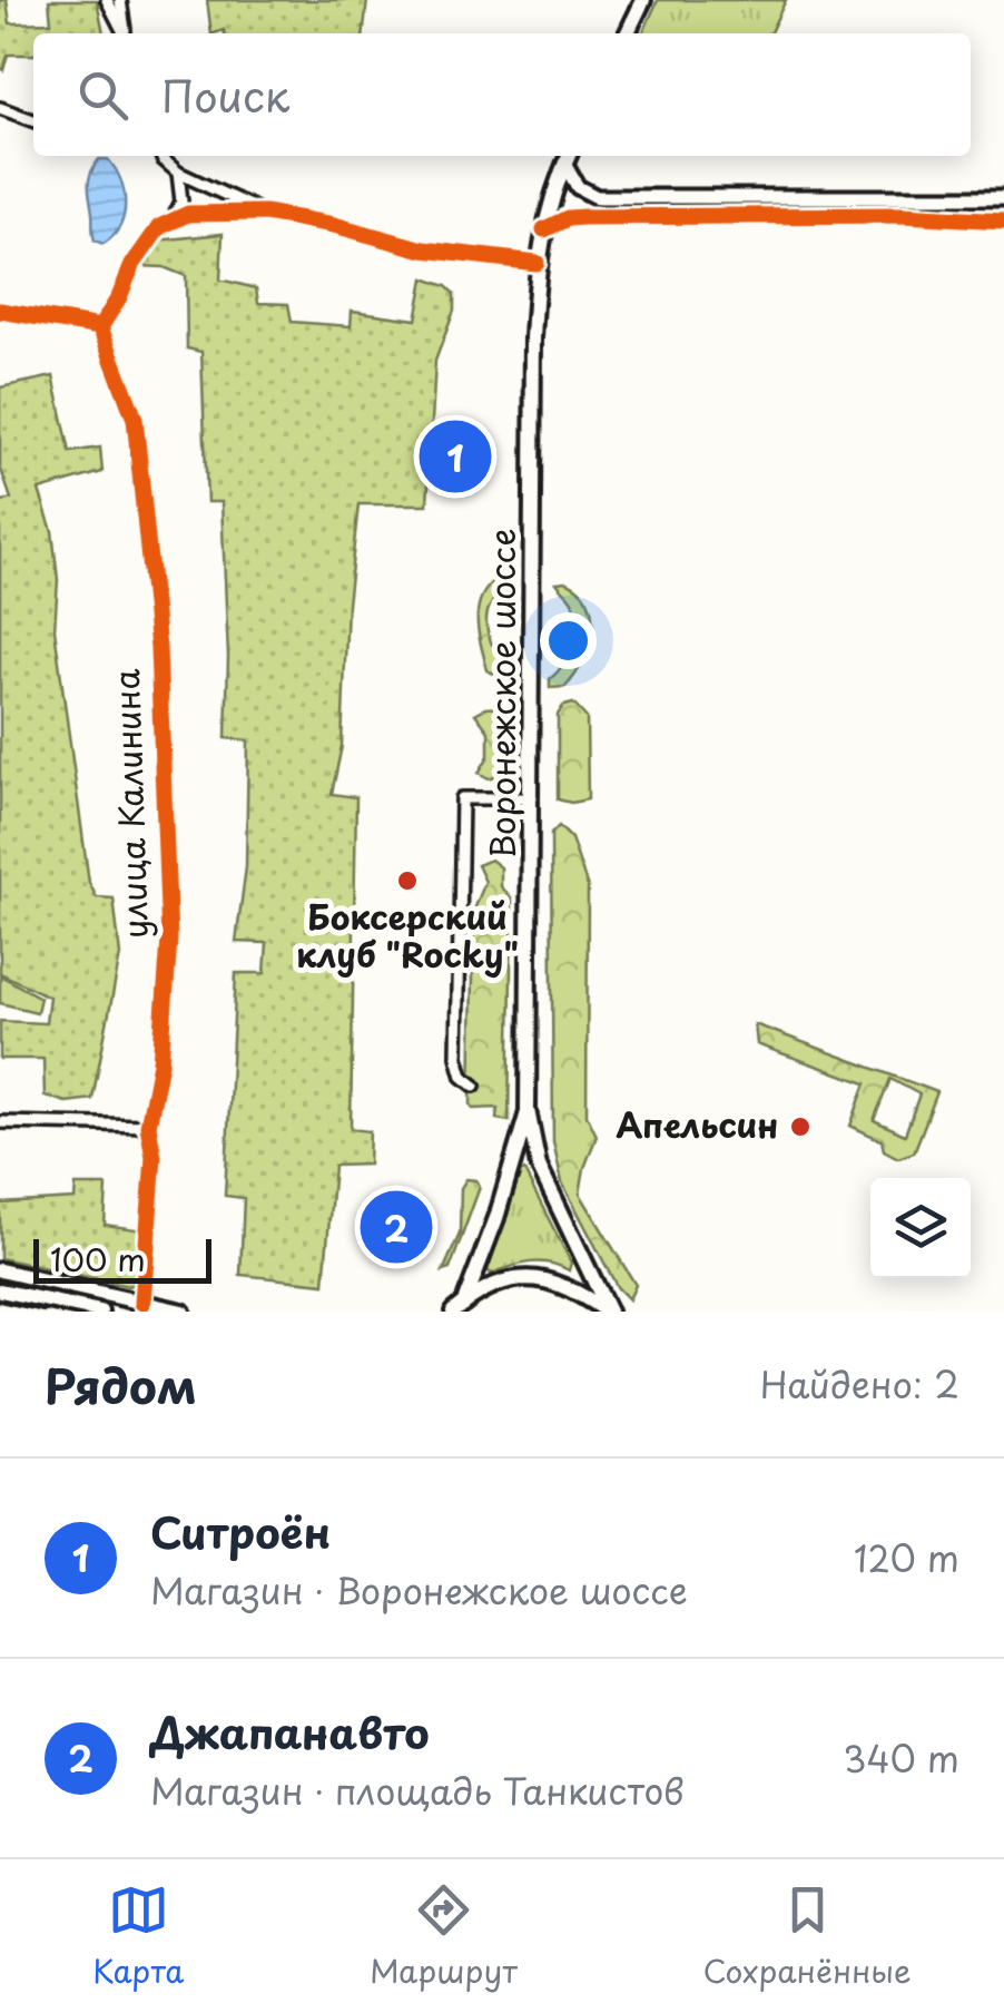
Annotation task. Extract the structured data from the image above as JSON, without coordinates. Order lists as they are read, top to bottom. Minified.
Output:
{"streets":{"main road":["Воронежское шоссе"],"street":["улица Калинина"]},"places":["Боксерский клуб \"Rocky\"","Апельсин"],"scale_bar":"100 m","page":{"search":"Поиск","pins":["1","2"],"scale":"100 m","heading":["Рядом","Найдено: 2"],"list":[{"mark":"1","name":"Ситроён","note":"Магазин · Воронежское шоссе","value":"120 m"},{"mark":"2","name":"Джапанавто","note":"Магазин · площадь Танкистов","value":"340 m"}],"nav":["Карта","Маршрут","Сохранённые"]}}
